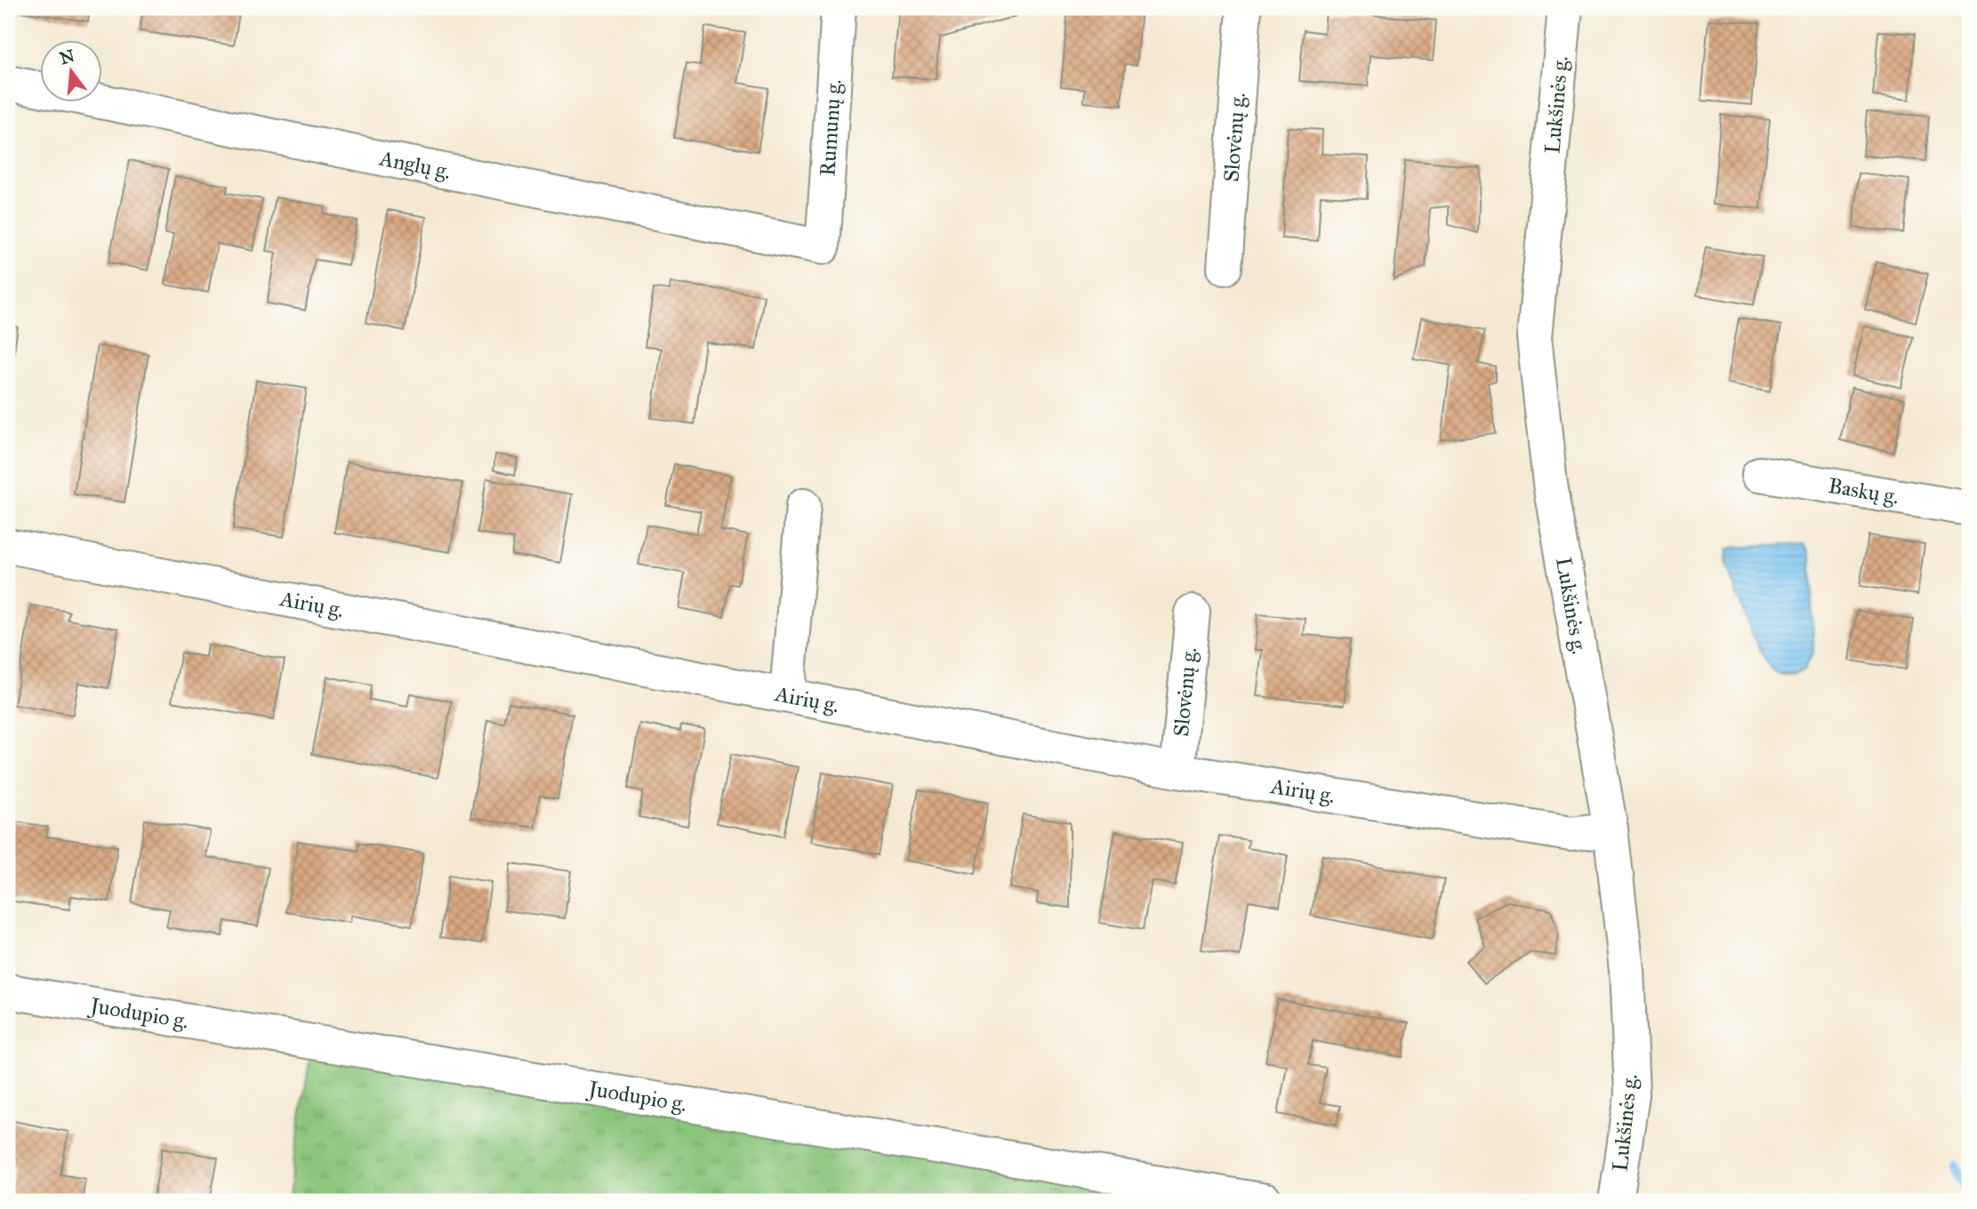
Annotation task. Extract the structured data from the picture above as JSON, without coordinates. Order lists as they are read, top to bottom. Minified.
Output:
{"streets":{"street":["Lukšinės g.","Rumunų g.","Slovėnų g.","Anglų g.","Baskų g.","Airių g.","Juodupio g."]},"crossings":[["Lukšinės g.","Airių g."],["Rumunų g.","Anglų g."],["Slovėnų g.","Airių g."]],"north":"top"}
